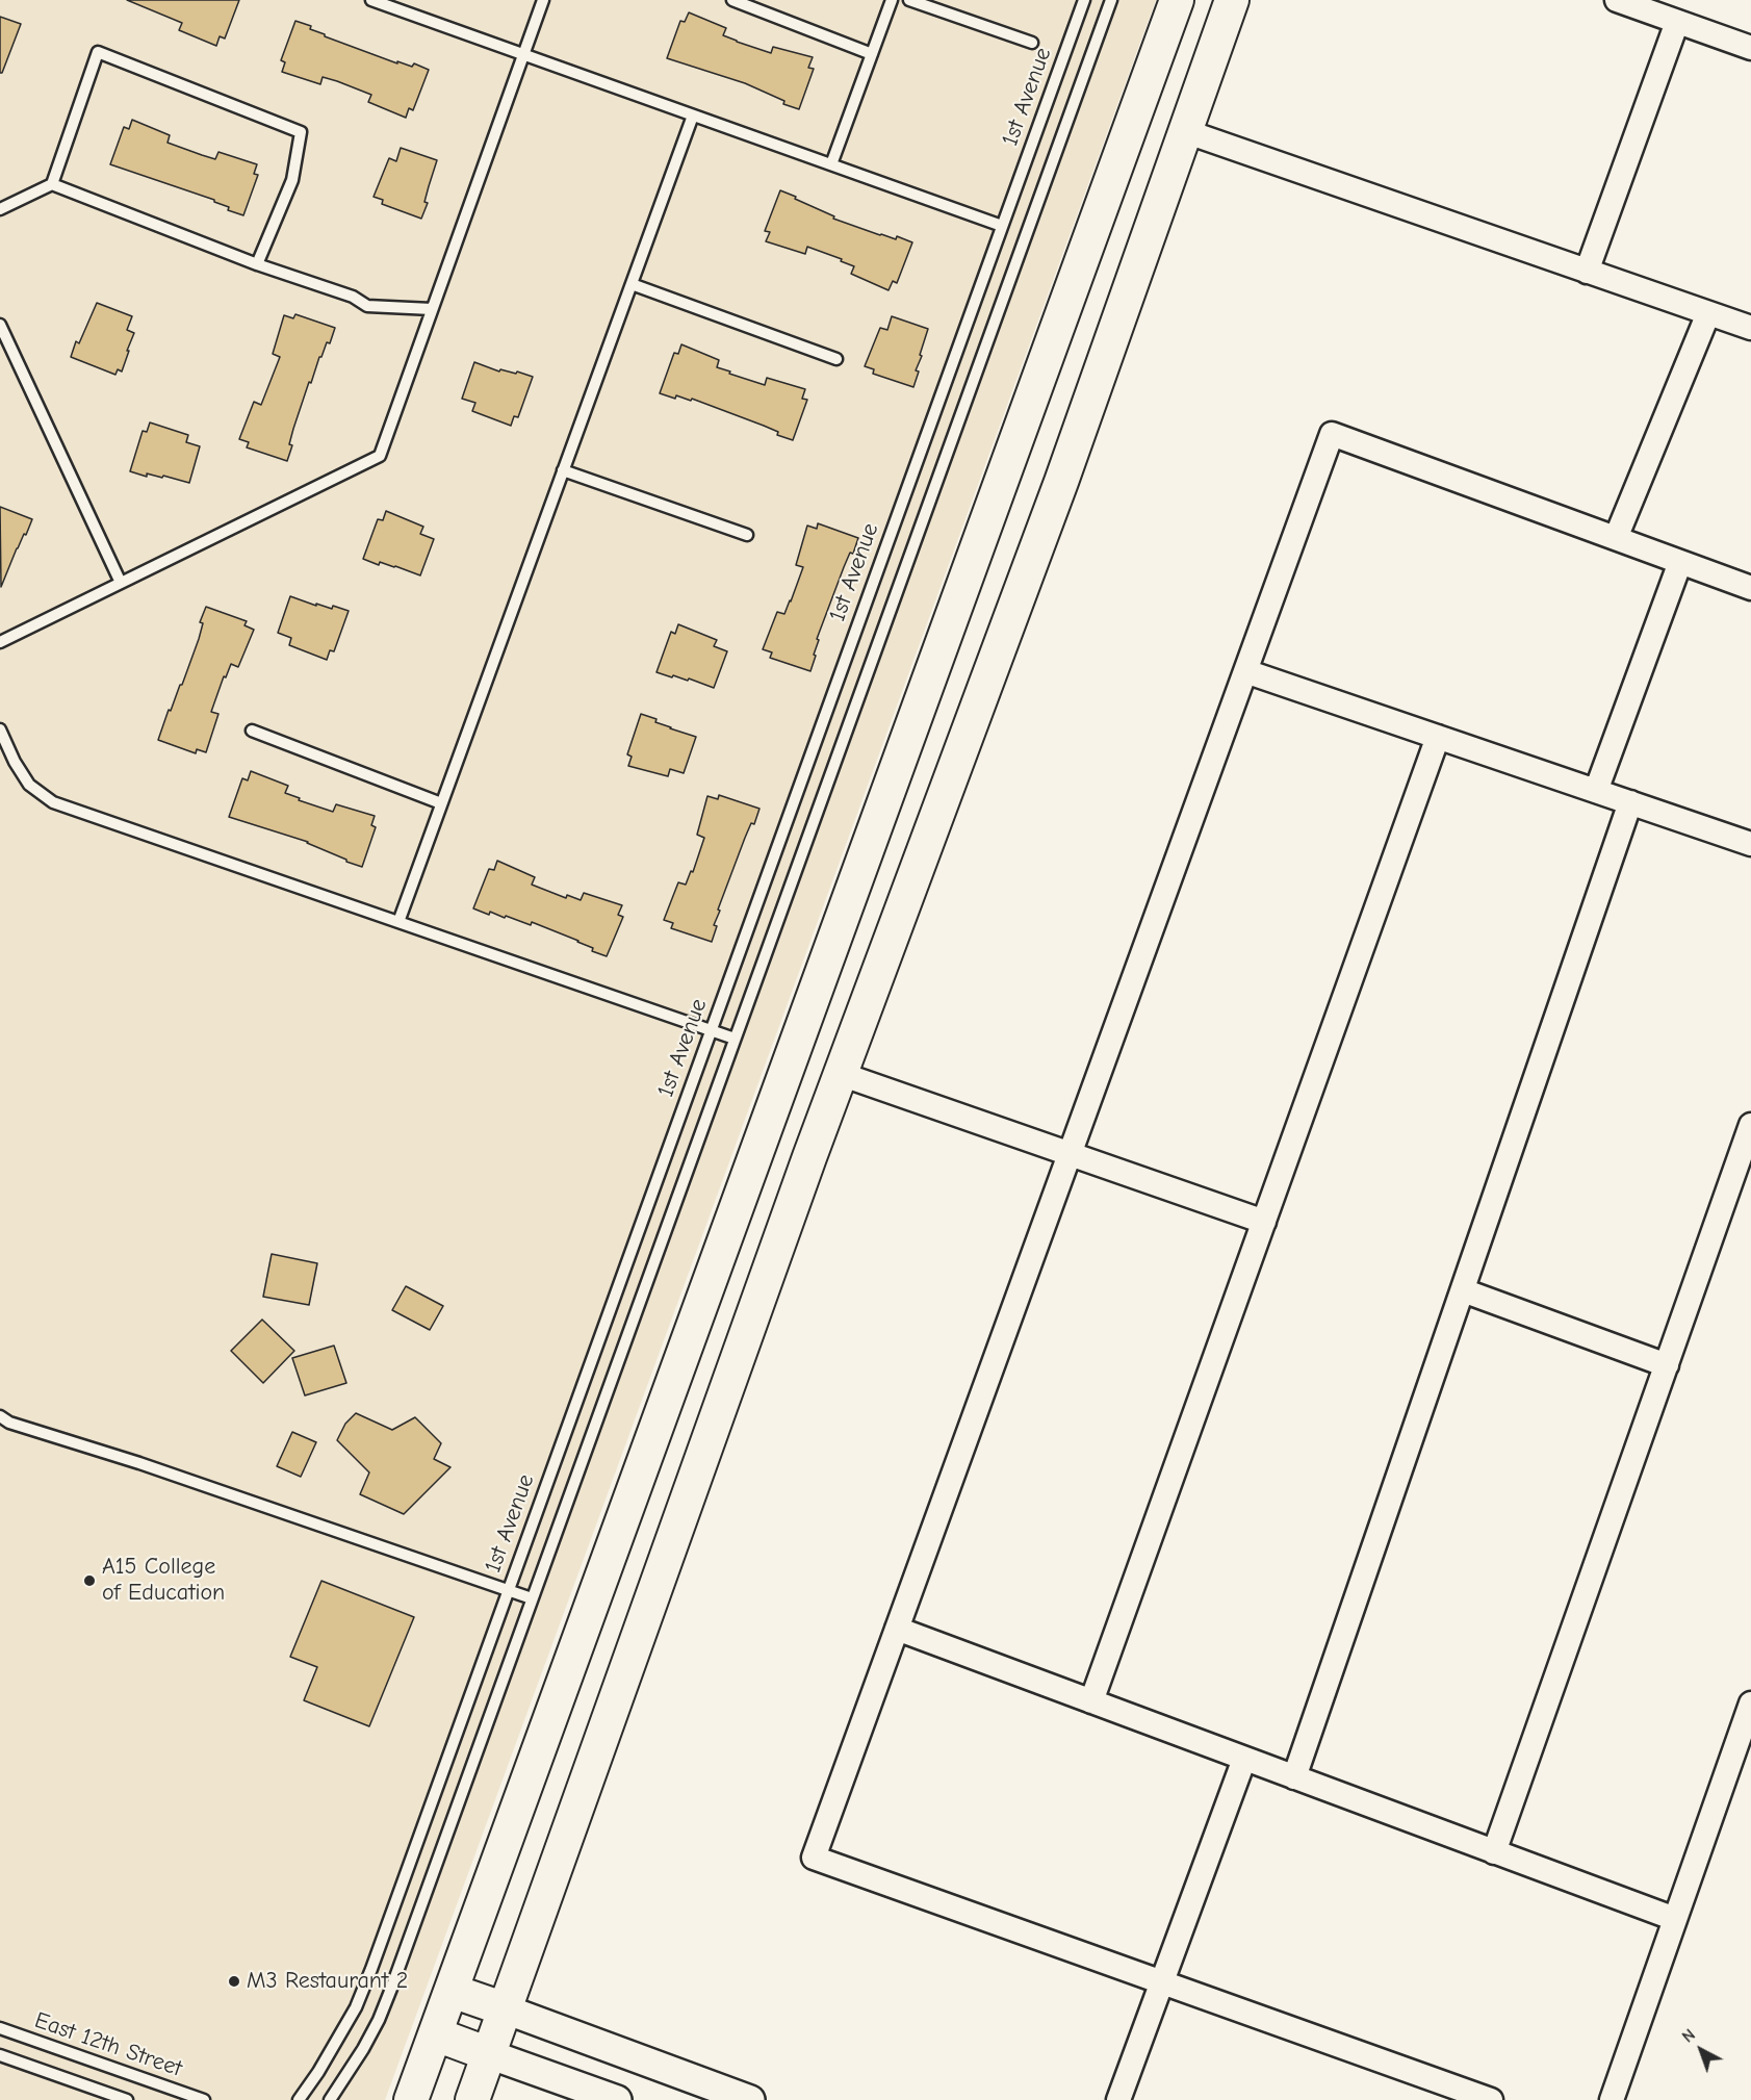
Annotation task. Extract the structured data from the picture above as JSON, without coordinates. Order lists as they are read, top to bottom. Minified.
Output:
{"streets":{"lane":["1st Avenue","East 12th Street"]},"places":["A15 College of Education","M3 Restaurant 2"],"north":"top left"}
